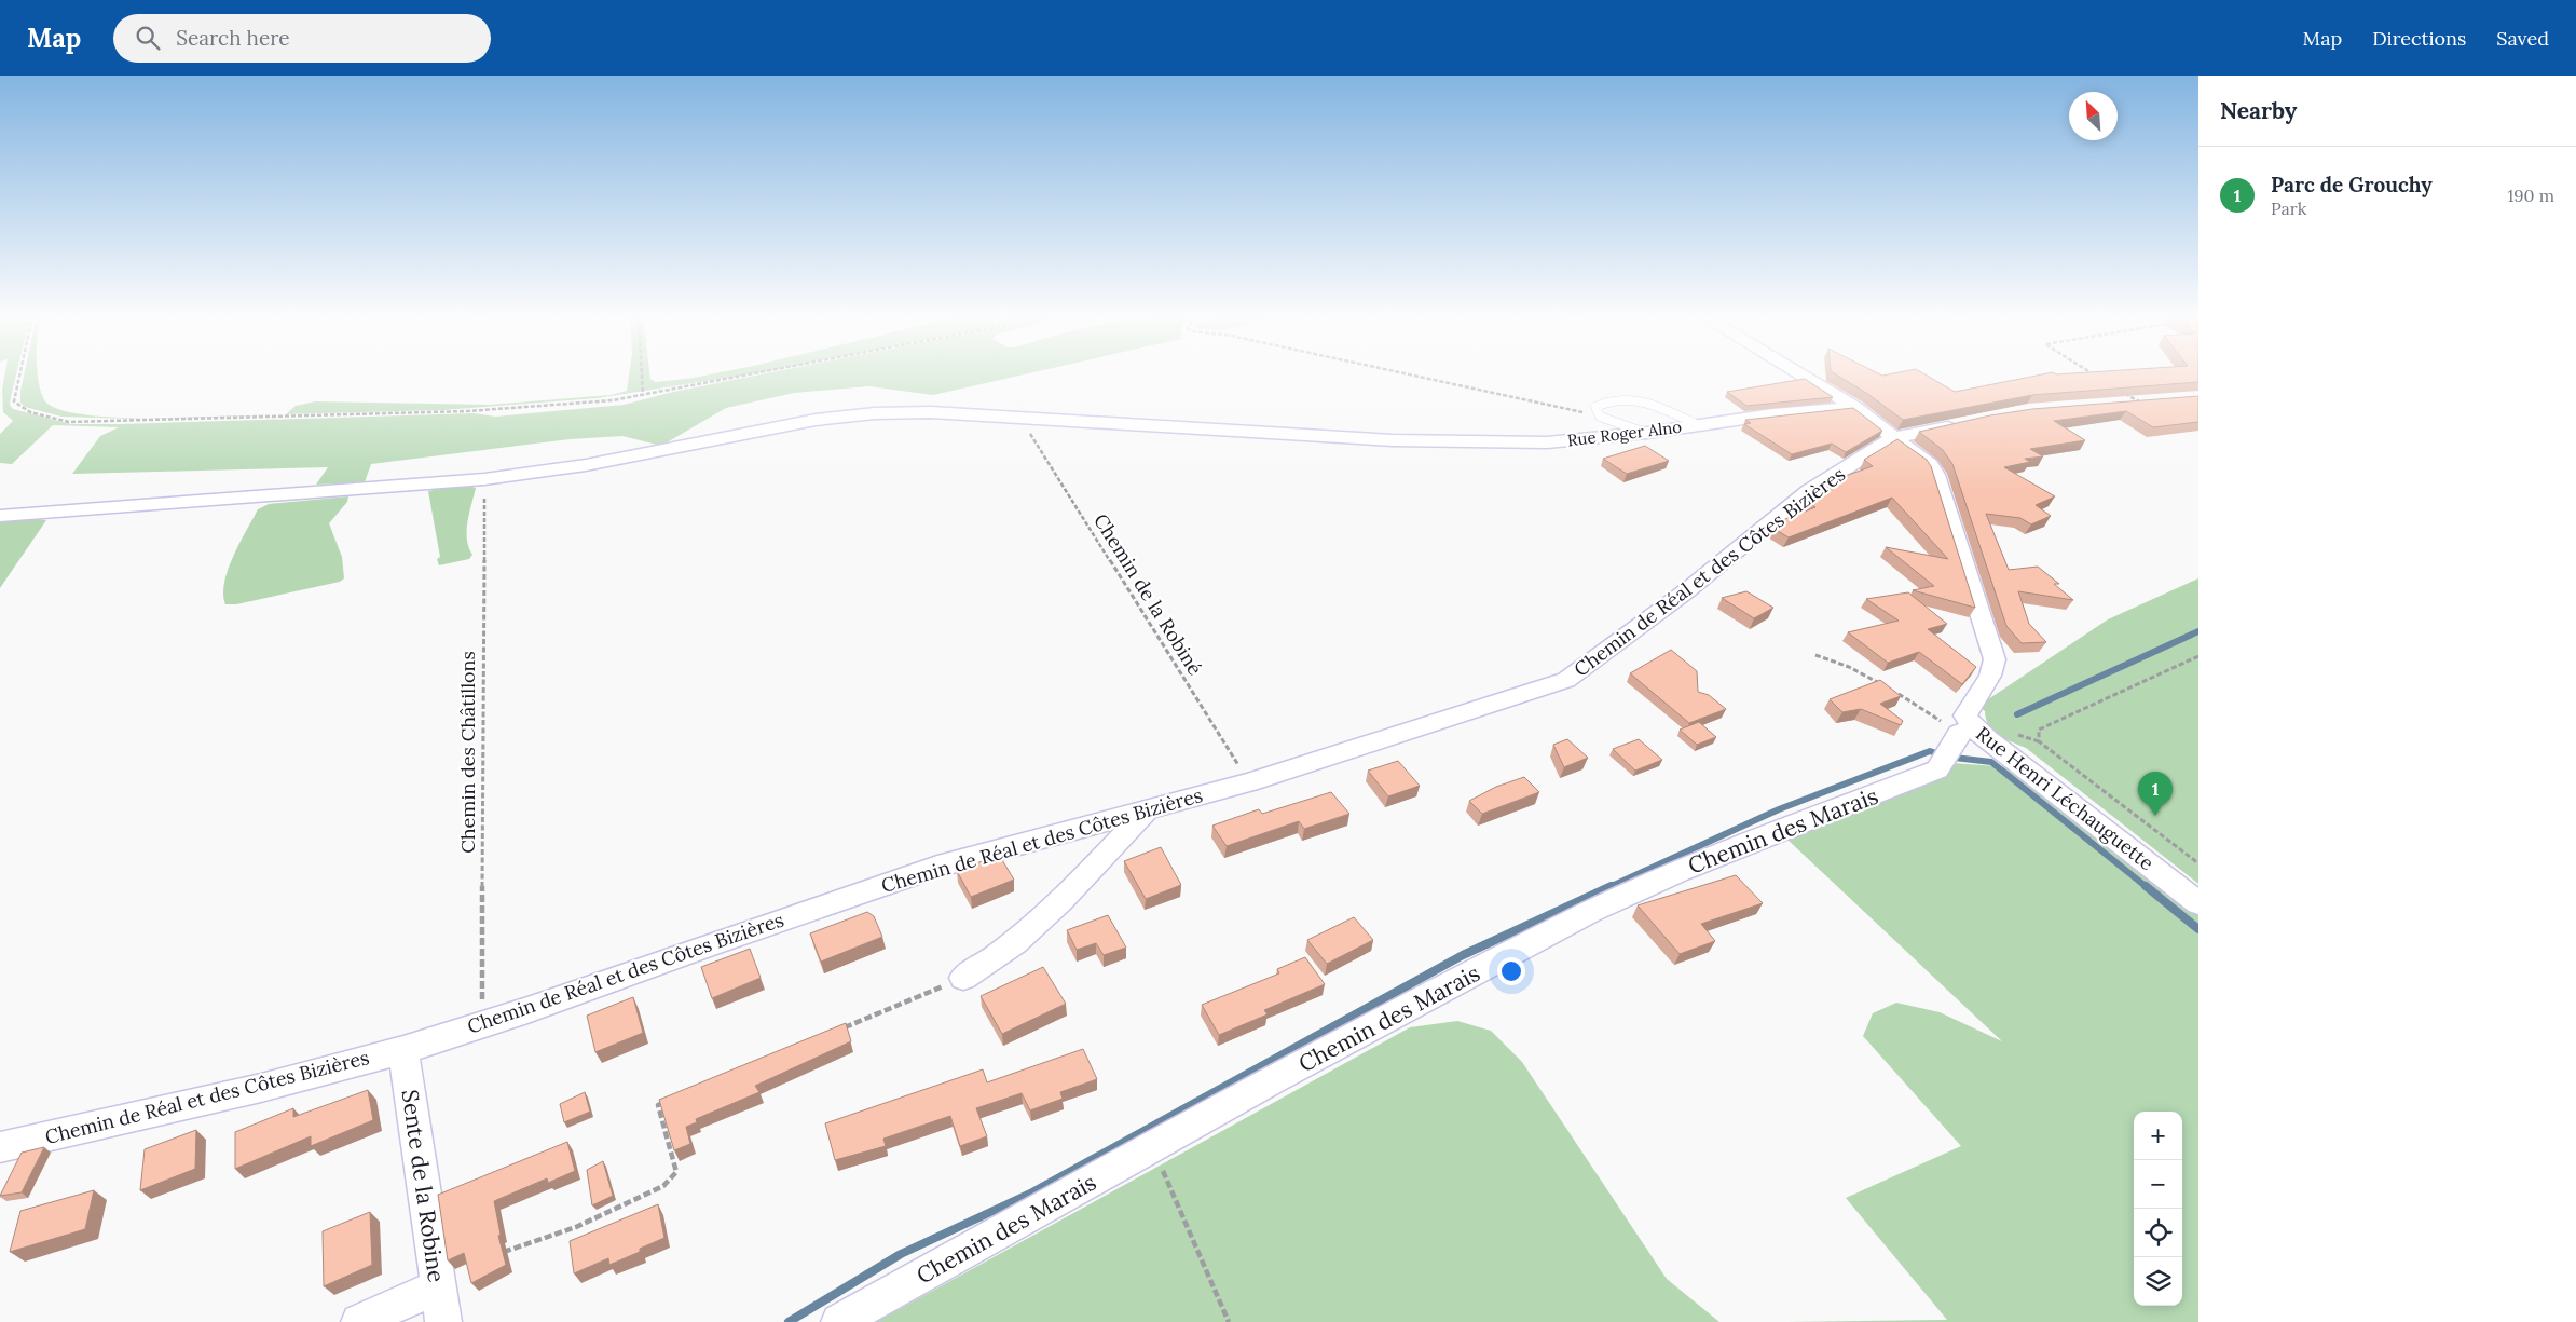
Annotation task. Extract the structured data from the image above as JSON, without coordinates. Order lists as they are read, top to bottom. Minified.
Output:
{"streets":{"street":["Rue Roger Alno","Chemin de Réal et des Côtes Bizières","Rue Henri Léchauguette","Chemin des Marais","Sente de la Robine"],"path":["Chemin de la Robiné","Chemin des Châtillons"]},"crossings":[["Rue Roger Alno","Chemin de la Robiné"],["Rue Roger Alno","Chemin des Châtillons"],["Rue Roger Alno","Rue Henri Léchauguette"],["Chemin de Réal et des Côtes Bizières","Chemin de la Robiné"],["Chemin de Réal et des Côtes Bizières","Chemin des Châtillons"],["Chemin de Réal et des Côtes Bizières","Rue Henri Léchauguette"],["Chemin de Réal et des Côtes Bizières","Sente de la Robine"],["Rue Henri Léchauguette","Chemin des Marais"]],"north":"top left","page":{"header":"Map","search":"Search here","nav":["Map","Directions","Saved"],"heading":"Nearby","list":[{"mark":"1","name":"Parc de Grouchy","note":"Park","value":"190 m"}],"pins":"1","map_buttons":["+","−"]}}
